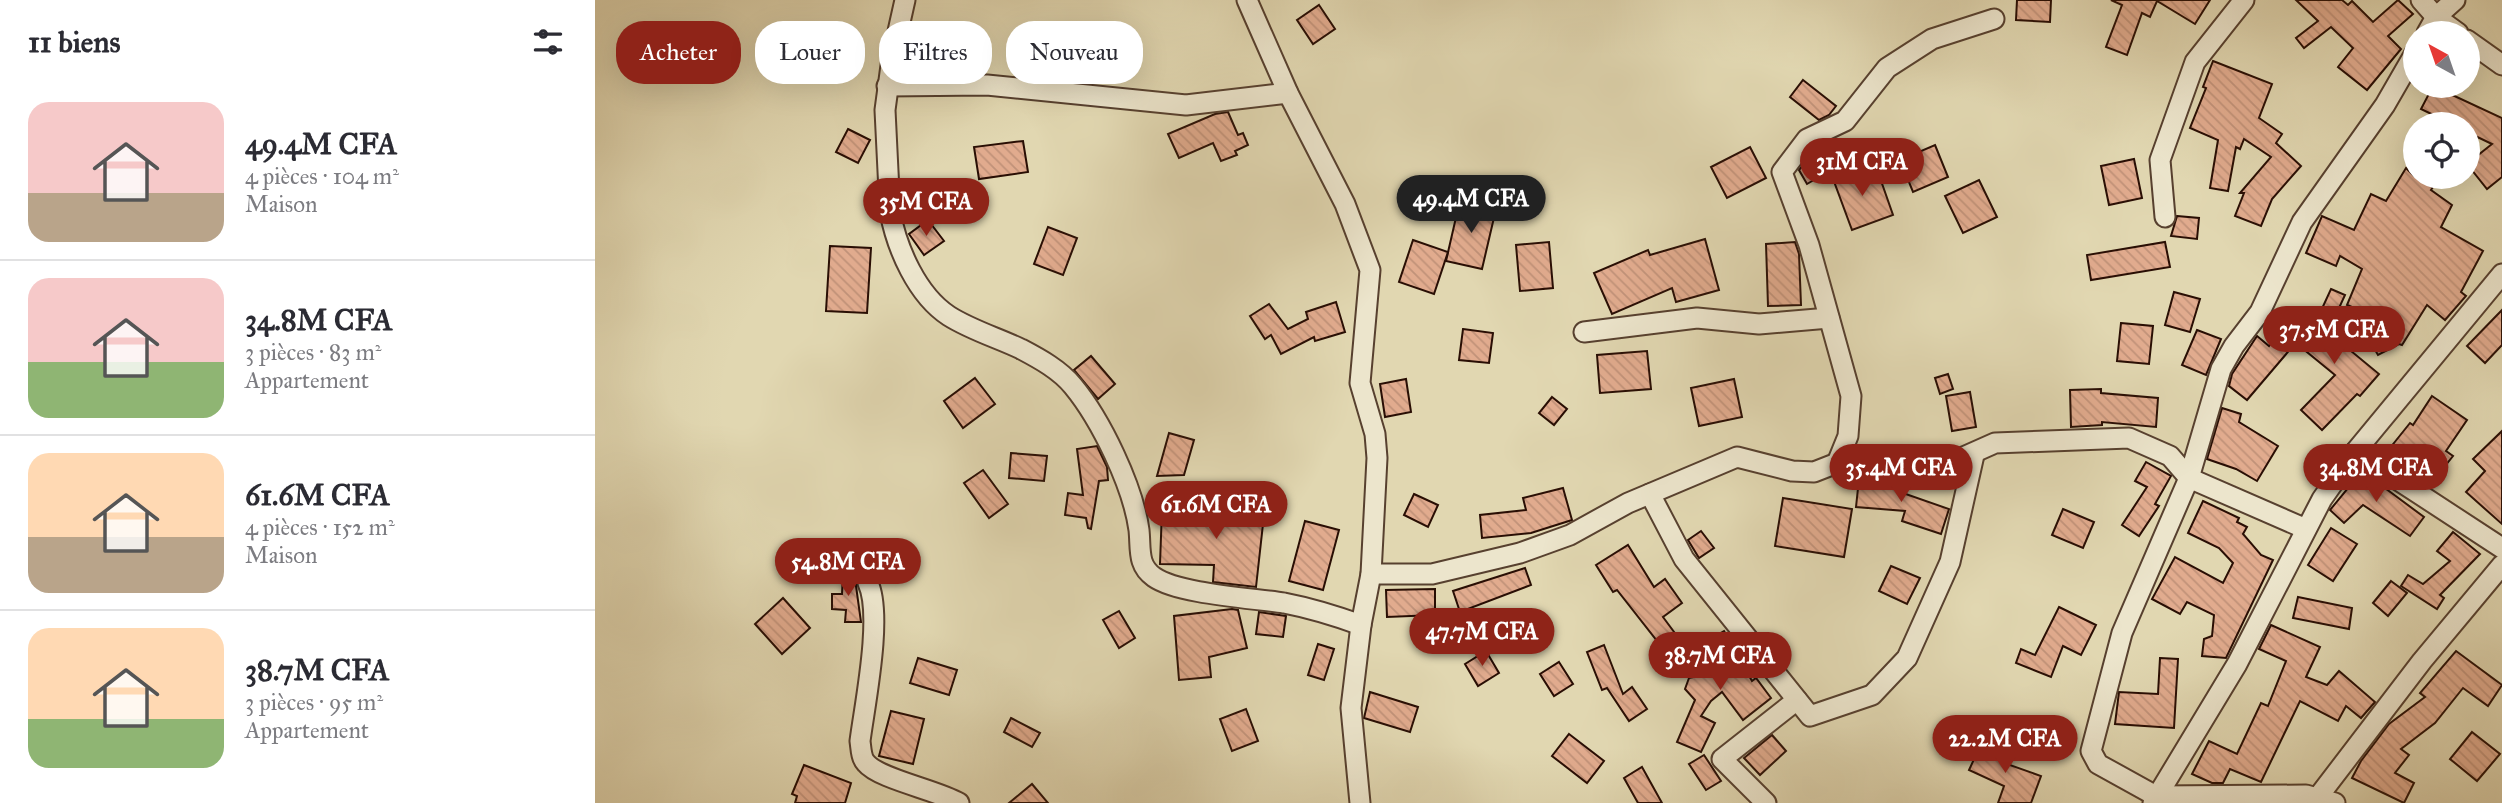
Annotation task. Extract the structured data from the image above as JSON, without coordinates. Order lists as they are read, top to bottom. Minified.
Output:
{"north":"top left","page":{"heading":"11 biens","chip":["Acheter","Louer","Filtres","Nouveau"],"list":[{"name":"49.4M CFA","note":"4 pièces · 104 m² · Maison"},{"name":"34.8M CFA","note":"3 pièces · 83 m² · Appartement"},{"name":"61.6M CFA","note":"4 pièces · 152 m² · Maison"},{"name":"38.7M CFA","note":"3 pièces · 95 m² · Appartement"}],"price":["31M CFA","49.4M CFA","35M CFA","37.5M CFA","35.4M CFA","34.8M CFA","61.6M CFA","54.8M CFA","47.7M CFA","38.7M CFA","22.2M CFA"]}}
